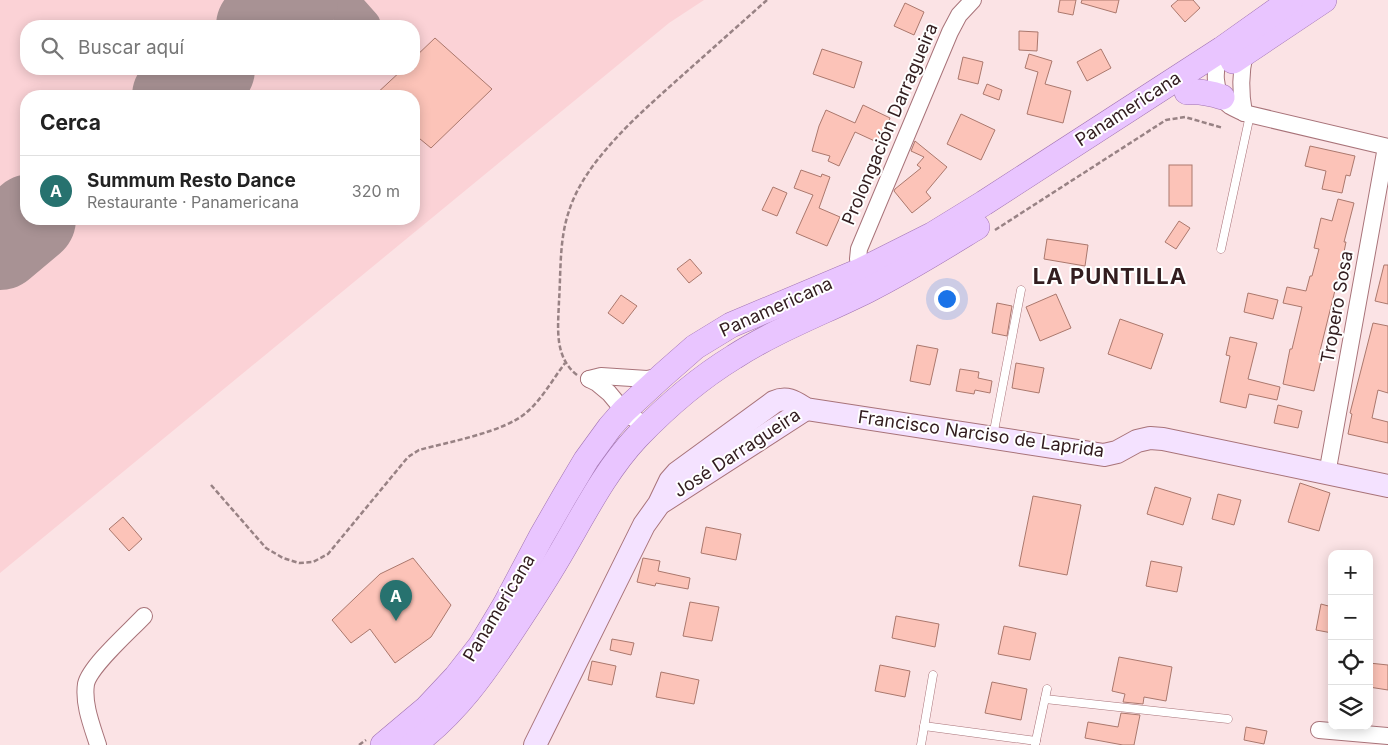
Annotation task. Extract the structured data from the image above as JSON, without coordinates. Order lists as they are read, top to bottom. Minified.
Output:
{"streets":{"main road":["Panamericana"],"street":["Prolongación Darragueira","Tropero Sosa","Francisco Narciso de Laprida","José Darragueira"]},"crossings":[["Panamericana","Prolongación Darragueira"],["Tropero Sosa","Francisco Narciso de Laprida"],["Francisco Narciso de Laprida","José Darragueira"]],"districts":["LA PUNTILLA"],"page":{"search":"Buscar aquí","heading":"Cerca","list":[{"mark":"A","name":"Summum Resto Dance","note":"Restaurante · Panamericana","value":"320 m"}],"map_buttons":["+","−"],"pins":"A"}}
